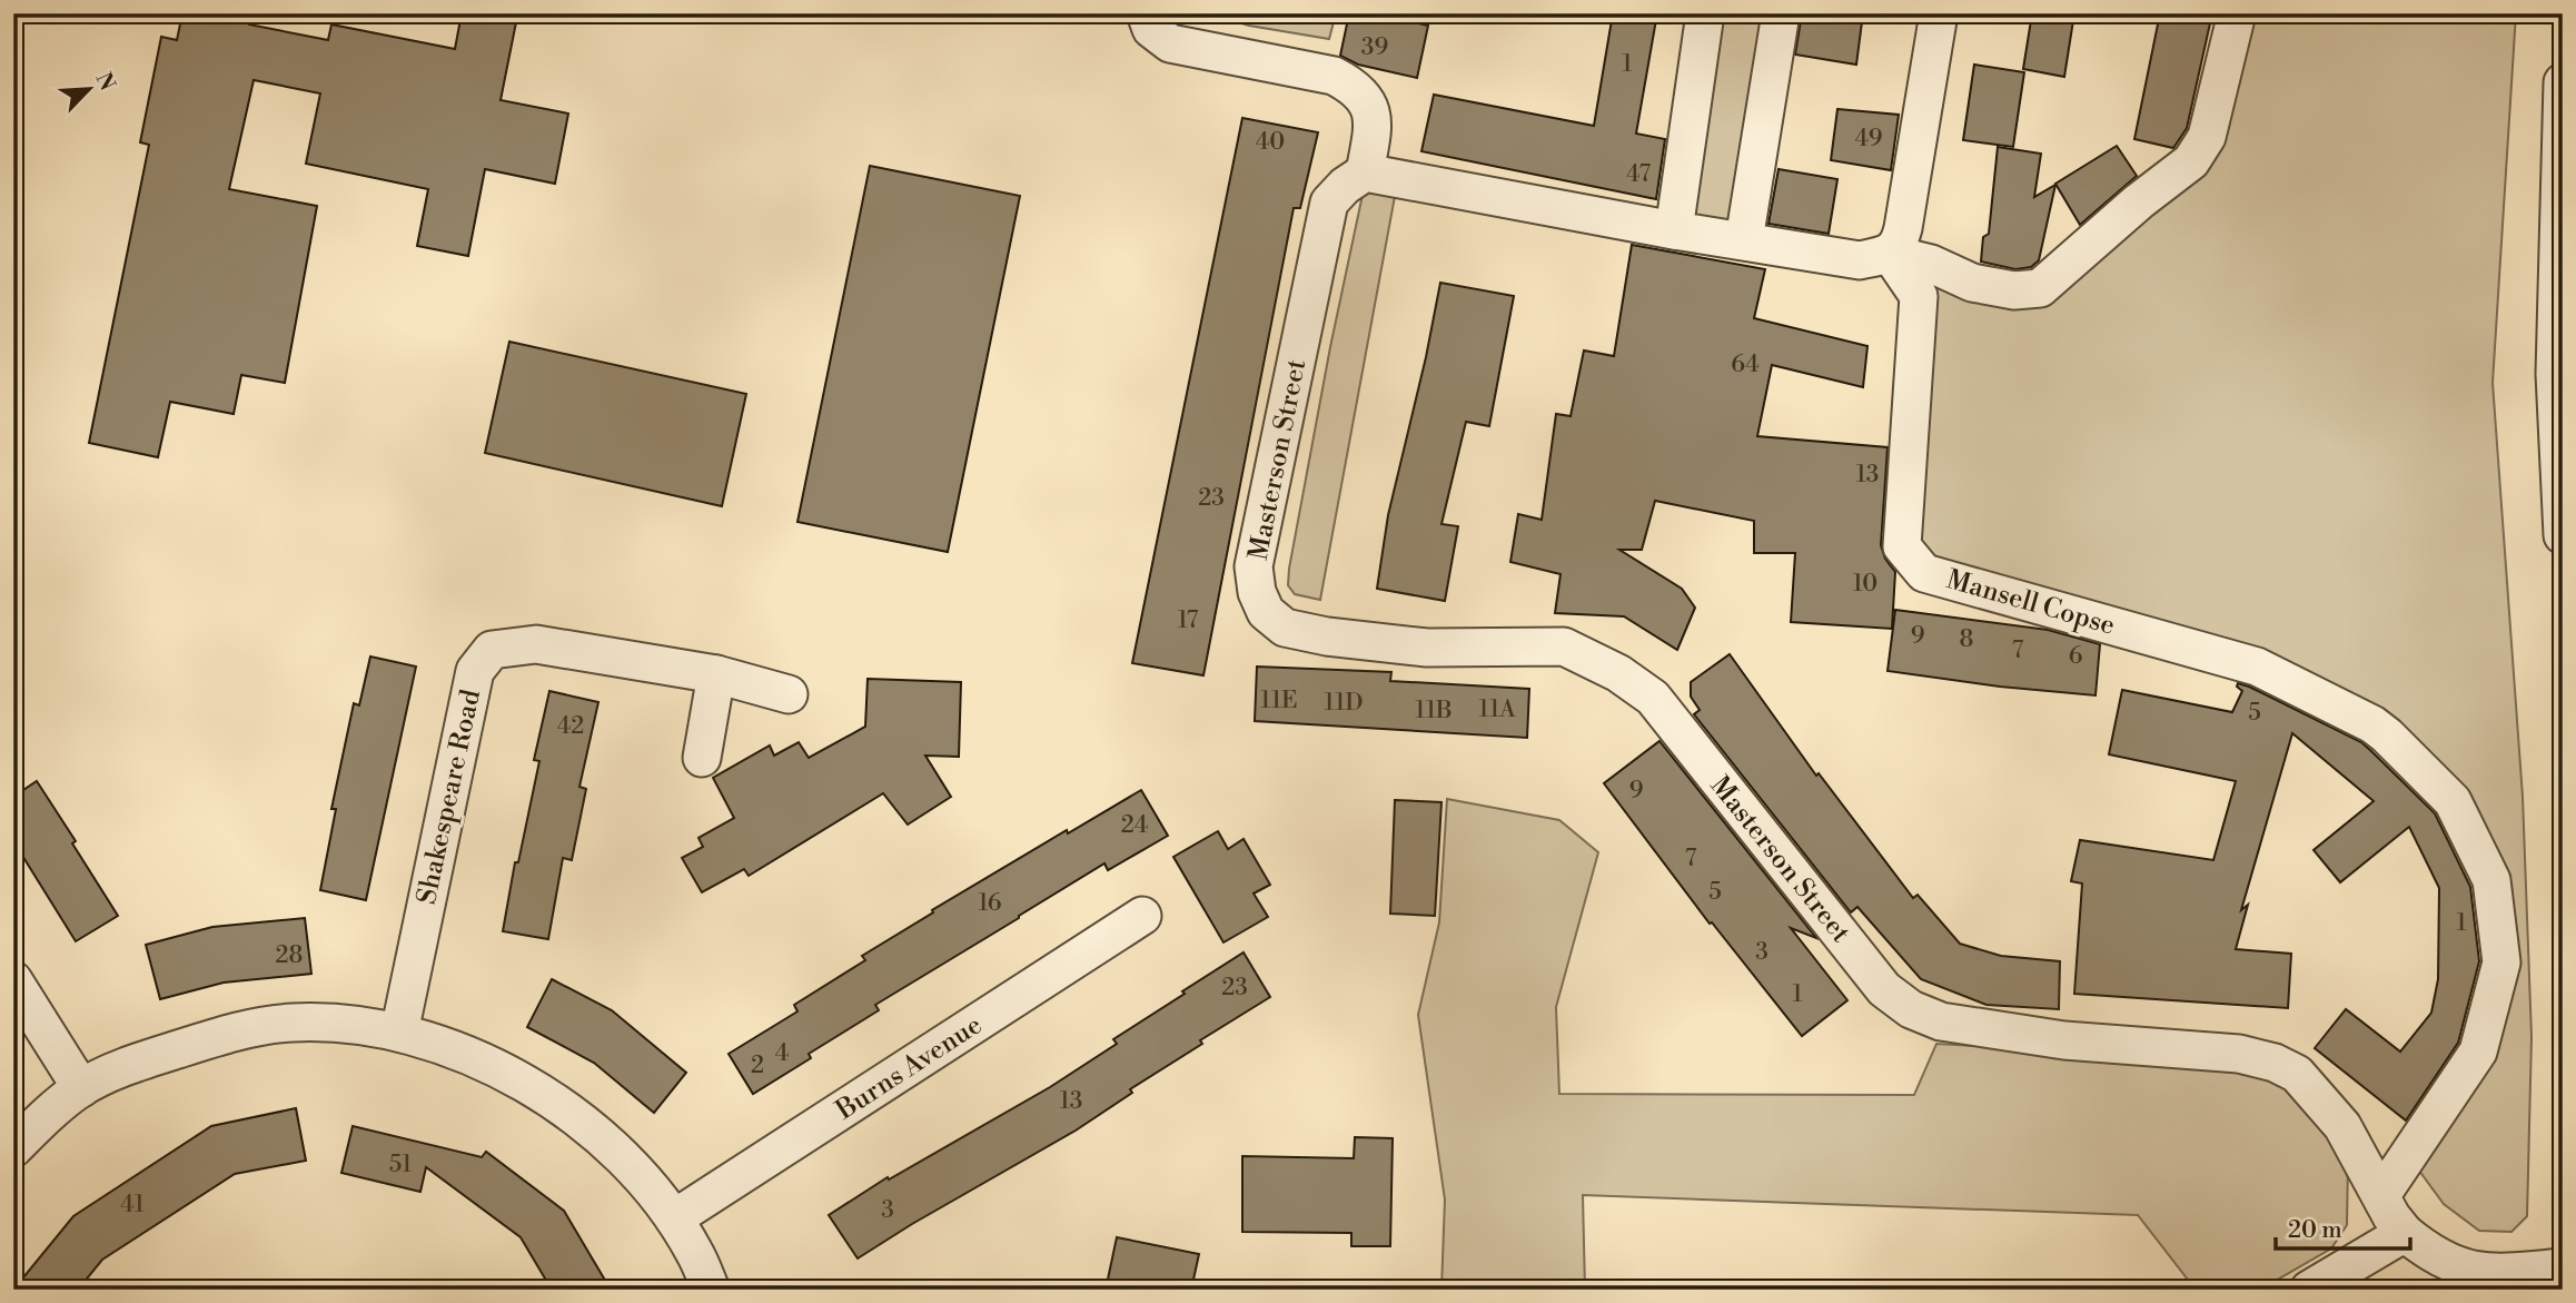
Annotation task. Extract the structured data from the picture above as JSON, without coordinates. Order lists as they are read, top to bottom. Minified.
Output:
{"streets":{"street":["Masterson Street","Mansell Copse","Shakespeare Road","Burns Avenue"]},"crossings":[["Masterson Street","Mansell Copse"]],"house_numbers":["39","1","49","40","47","64","13","23","10","17","9","8","7","6","11E","11D","11A","11B","5","42","9","24","7","5","16","1","3","28","23","1","4","2","13","51","41","3"],"scale_bar":"20 m","north":"top right"}
